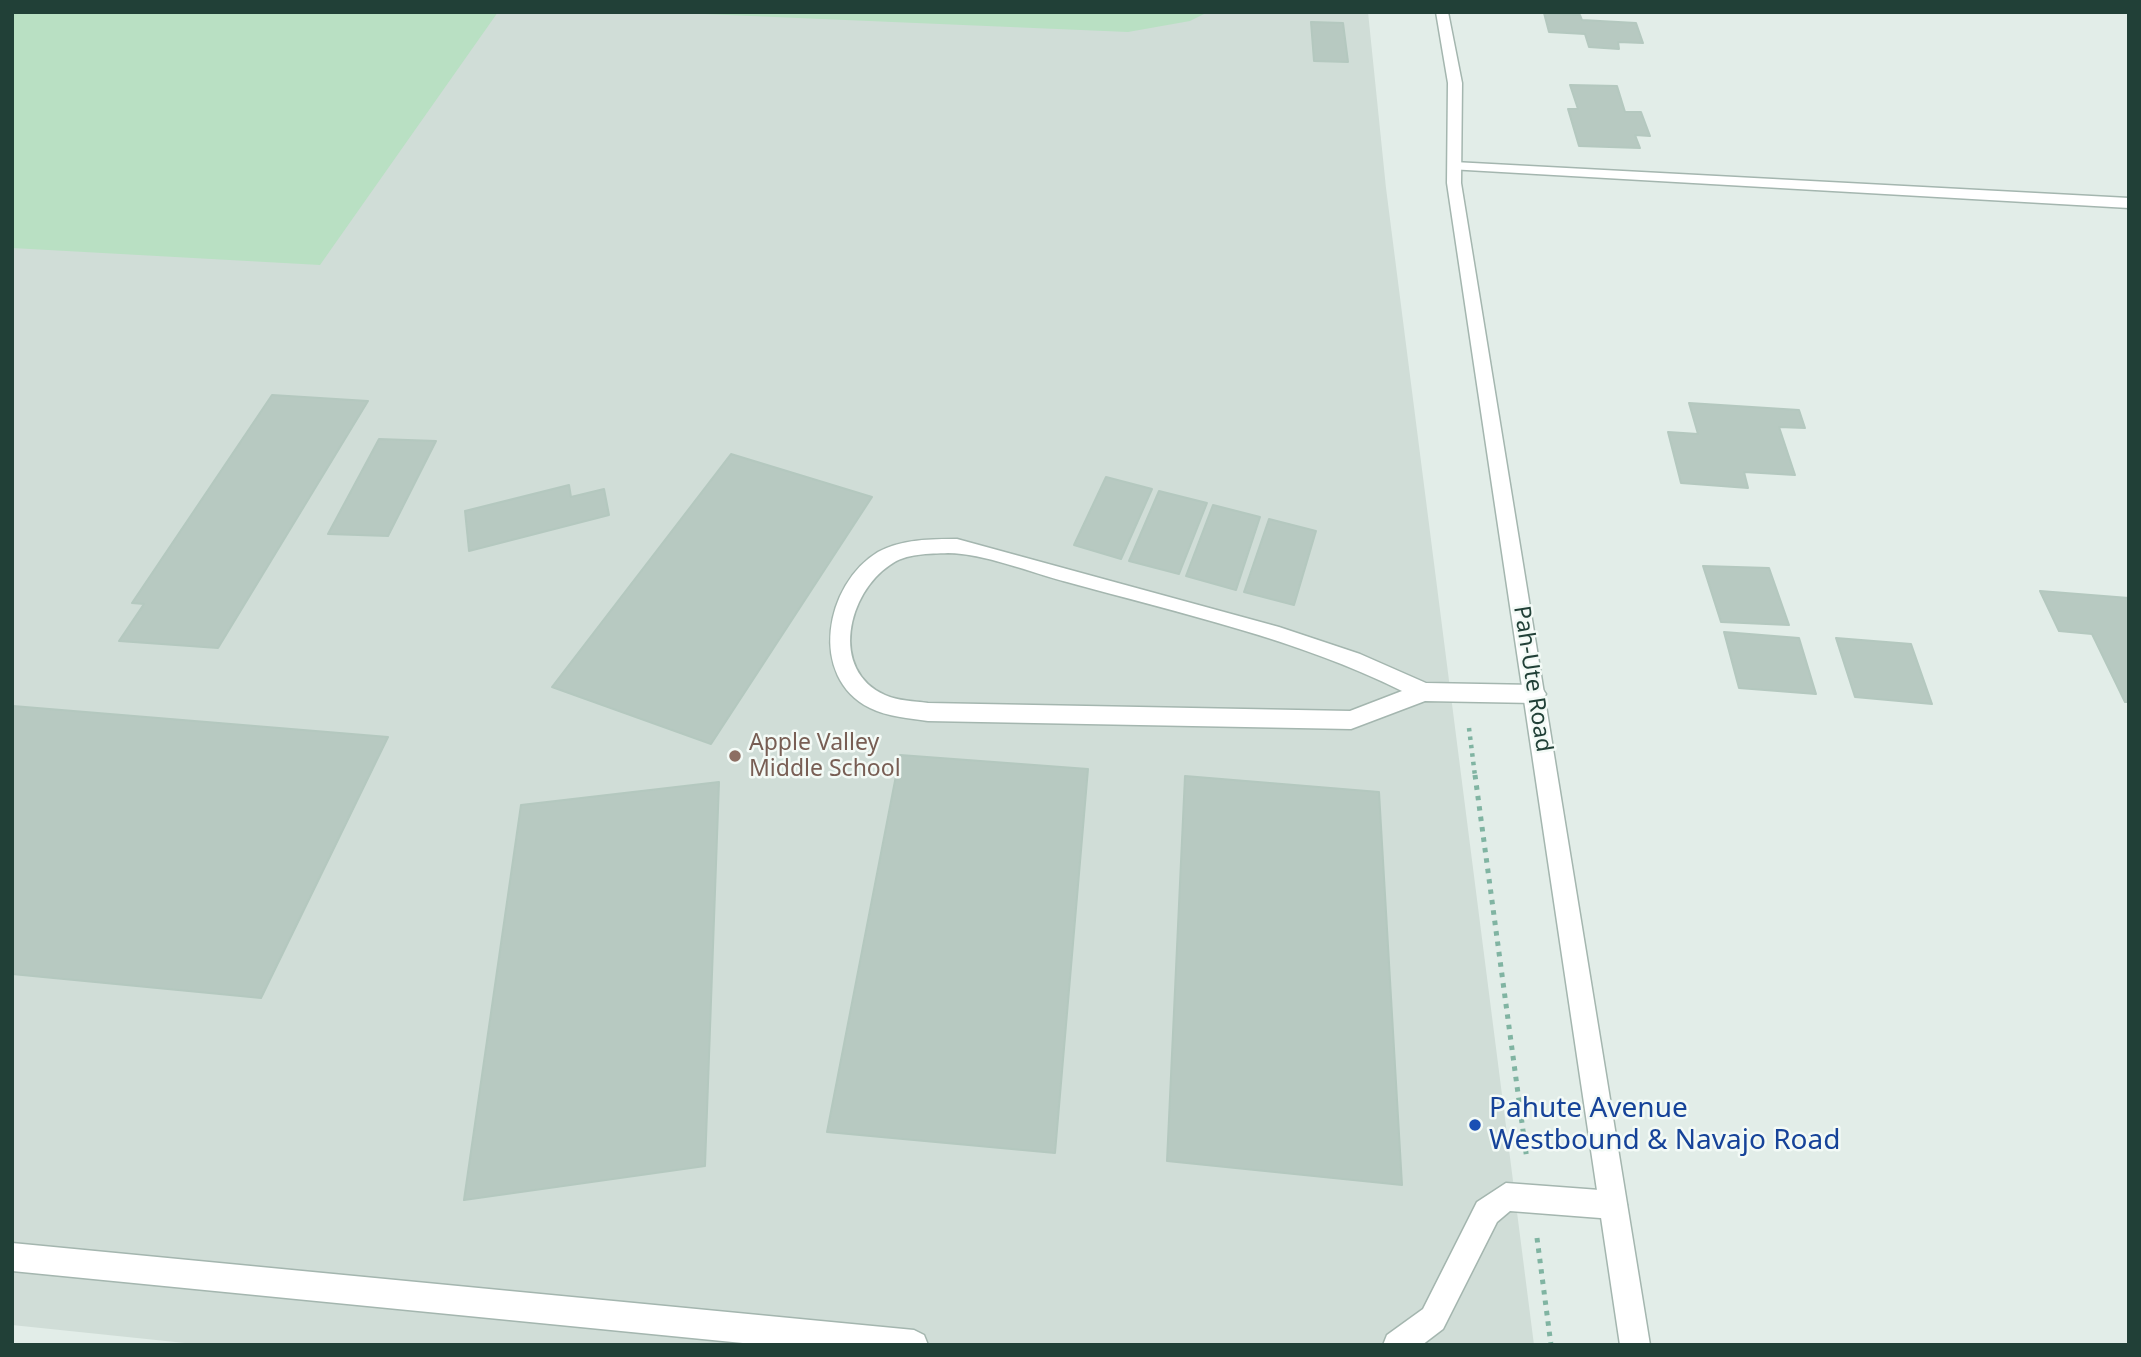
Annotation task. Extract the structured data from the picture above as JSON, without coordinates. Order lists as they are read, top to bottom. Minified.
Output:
{"streets":{"street":["Pah-Ute Road"]},"places":["Apple Valley Middle School","Pahute Avenue Westbound & Navajo Road"]}
